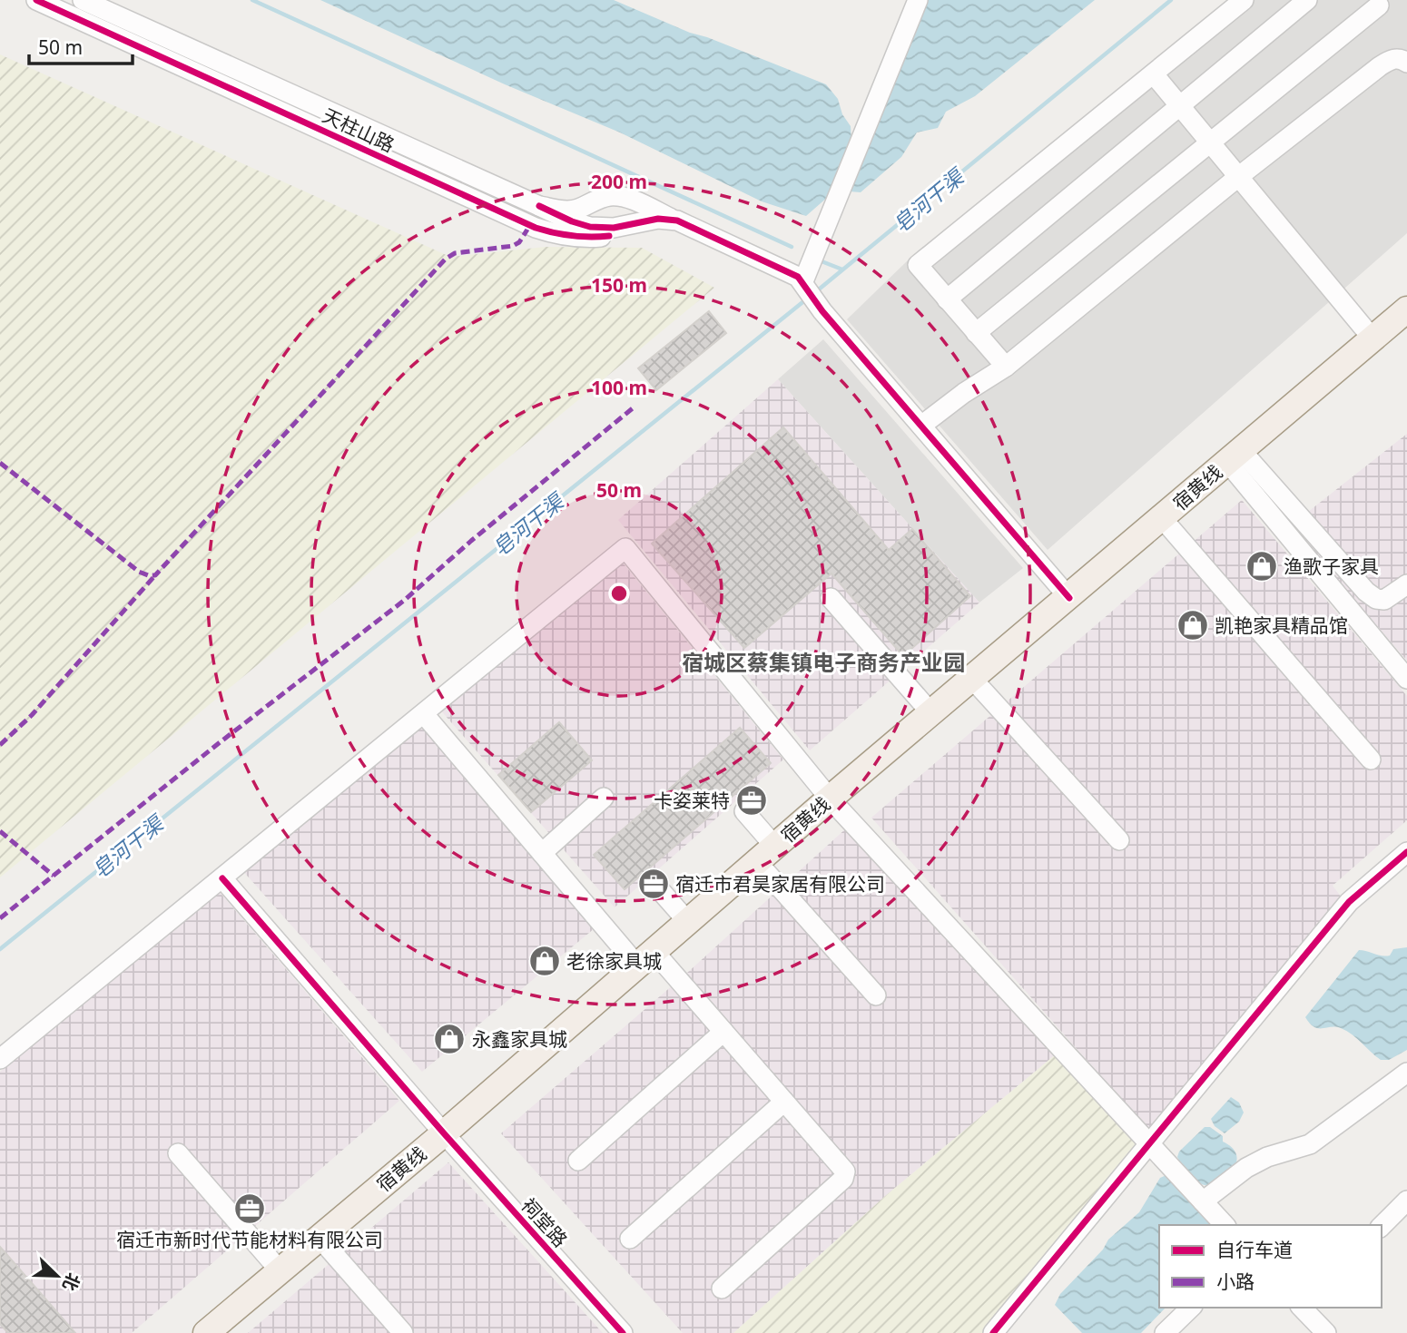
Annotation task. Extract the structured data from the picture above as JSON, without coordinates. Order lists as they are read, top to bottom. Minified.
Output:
{"streets":{"main road":["宿黄线"],"street":["天柱山路","祠堂路"]},"crossings":[["宿黄线","祠堂路"]],"districts":["宿城区蔡集镇电子商务产业园"],"water":["皂河干渠"],"places":{"shop":["渔歌子家具","凯艳家具精品馆","老徐家具城","永鑫家具城"],"office":["卡姿莱特","宿迁市君昊家居有限公司","宿迁市新时代节能材料有限公司"]},"legend":["自行车道","小路"],"scale_bar":"50 m","north":"bottom right","rings":["200 m","150 m","100 m","50 m"]}
